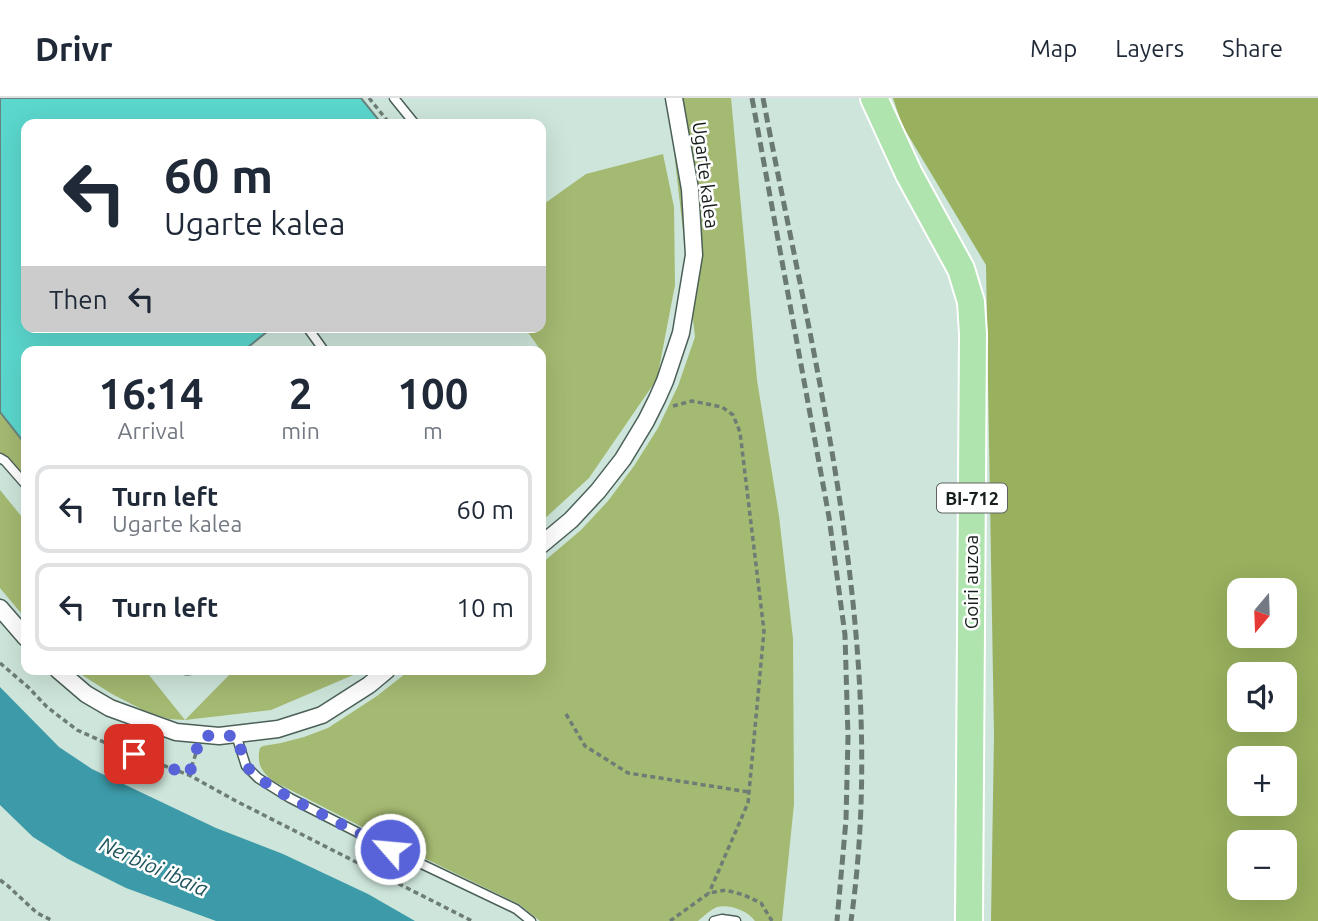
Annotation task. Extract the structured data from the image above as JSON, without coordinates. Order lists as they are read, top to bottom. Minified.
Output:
{"streets":{"main road":["BI-712","Goiri auzoa"],"street":["Ugarte kalea"]},"water":["Nerbioi ibaia"],"north":"bottom","page":{"header":"Drivr","nav":["Map","Layers","Share"],"turn":["60 m","Ugarte kalea"],"then":"Then","eta":["16:14","Arrival","2","min","100","m"],"list":[{"name":"Turn left","note":"Ugarte kalea","value":"60 m"},{"name":"Turn left","value":"10 m"}],"map_buttons":["+","−"]}}
